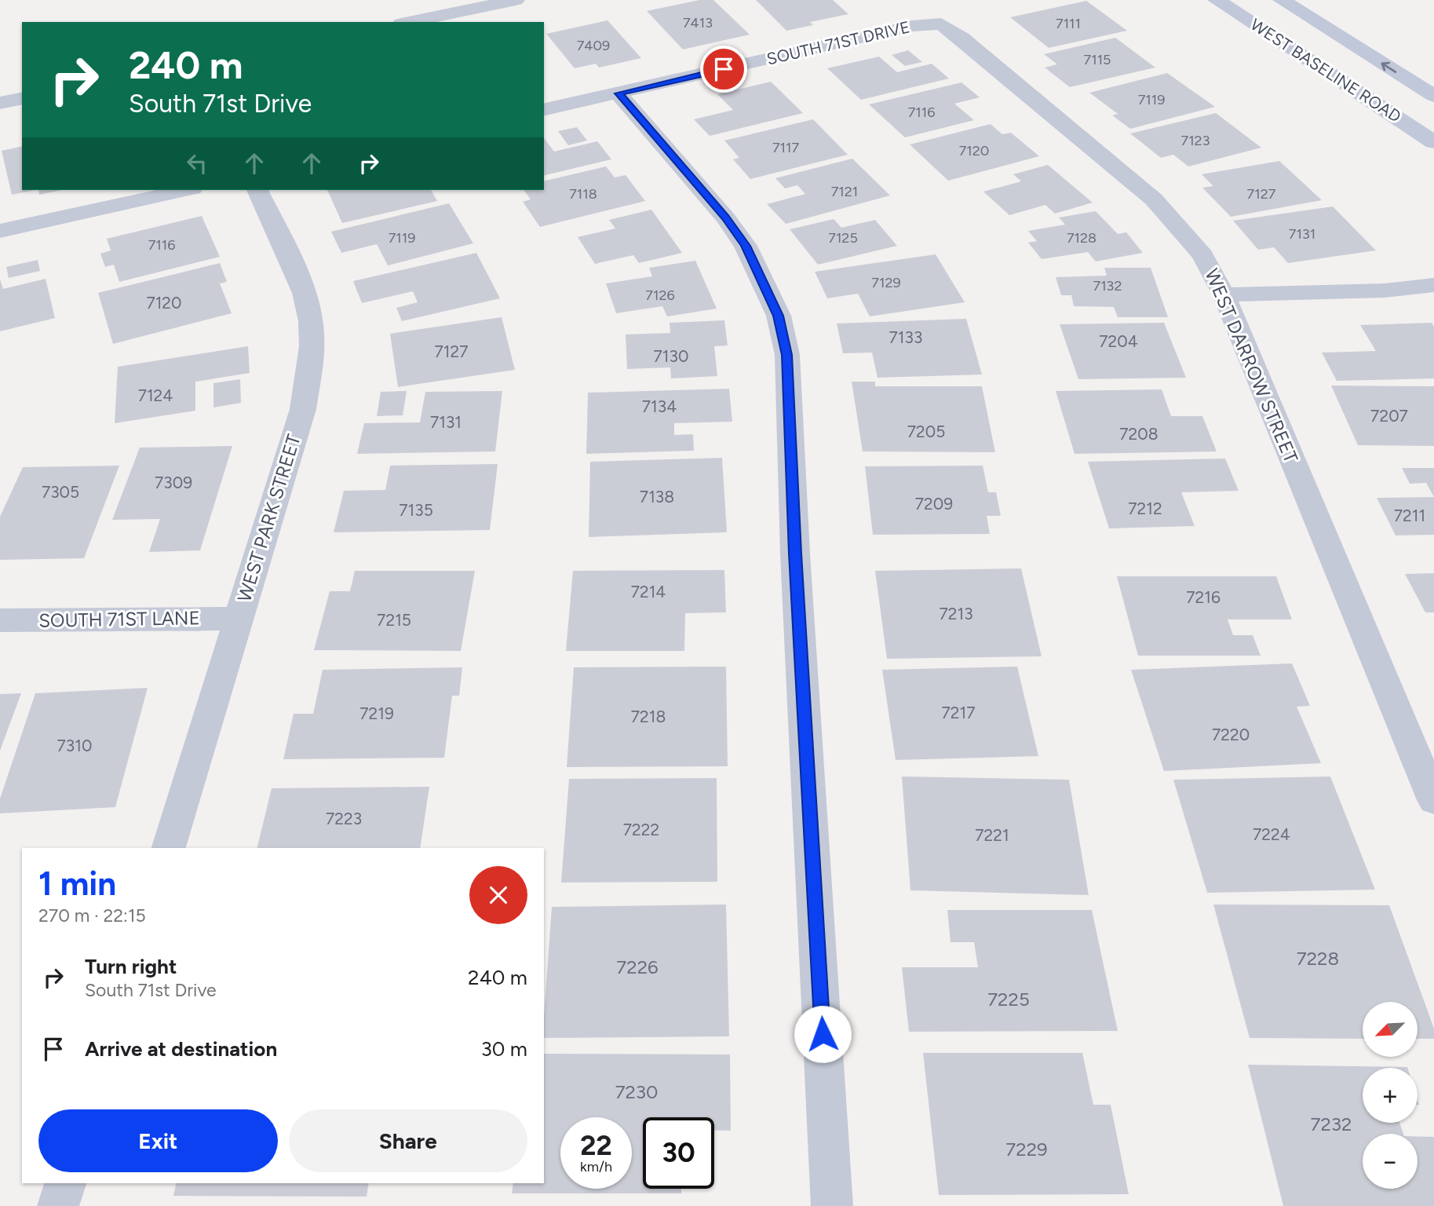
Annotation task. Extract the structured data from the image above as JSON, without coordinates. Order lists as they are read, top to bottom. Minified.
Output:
{"streets":{"main road":["WEST BASELINE ROAD"],"street":["SOUTH 71ST DRIVE","WEST DARROW STREET","WEST PARK STREET","SOUTH 71ST LANE"]},"crossings":[["SOUTH 71ST DRIVE","WEST DARROW STREET"],["WEST PARK STREET","SOUTH 71ST LANE"]],"house_numbers":["7413","7111","7409","7115","7119","7116","7123","7117","7120","7121","7118","7127","7131","7119","7125","7128","7116","7129","7132","7126","7120","7133","7204","7127","7130","7124","7134","7207","7131","7205","7208","7309","7305","7138","7209","7212","7135","7211","7214","7216","7213","7215","7217","7219","7218","7220","7310","7223","7222","7224","7221","7228","7226","7225","7230","7232","7229"],"north":"bottom left","page":{"turn":["240 m","South 71st Drive"],"heading":["1 min","270 m · 22:15"],"list":[{"name":"Turn right","note":"South 71st Drive","value":"240 m"},{"name":"Arrive at destination","value":"30 m"}],"map_buttons":["+","−"],"buttons":["Exit","Share"],"speed":"22 km/h","limit":"30"}}
